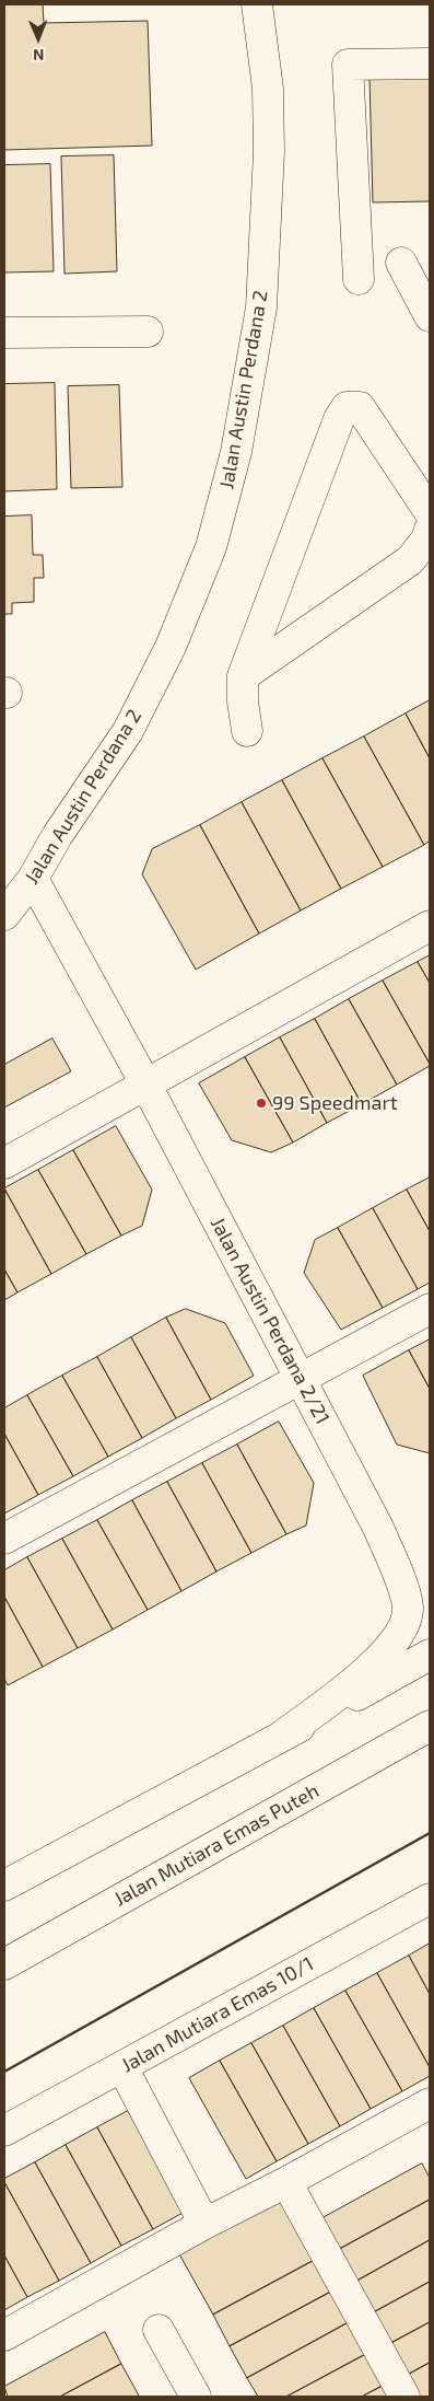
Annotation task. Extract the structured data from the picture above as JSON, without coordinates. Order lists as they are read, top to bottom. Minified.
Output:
{"streets":{"street":["Jalan Austin Perdana 2","Jalan Austin Perdana 2/21","Jalan Mutiara Emas Puteh","Jalan Mutiara Emas 10/1"]},"crossings":[["Jalan Austin Perdana 2","Jalan Austin Perdana 2/21"]],"places":["99 Speedmart"],"north":"bottom"}
